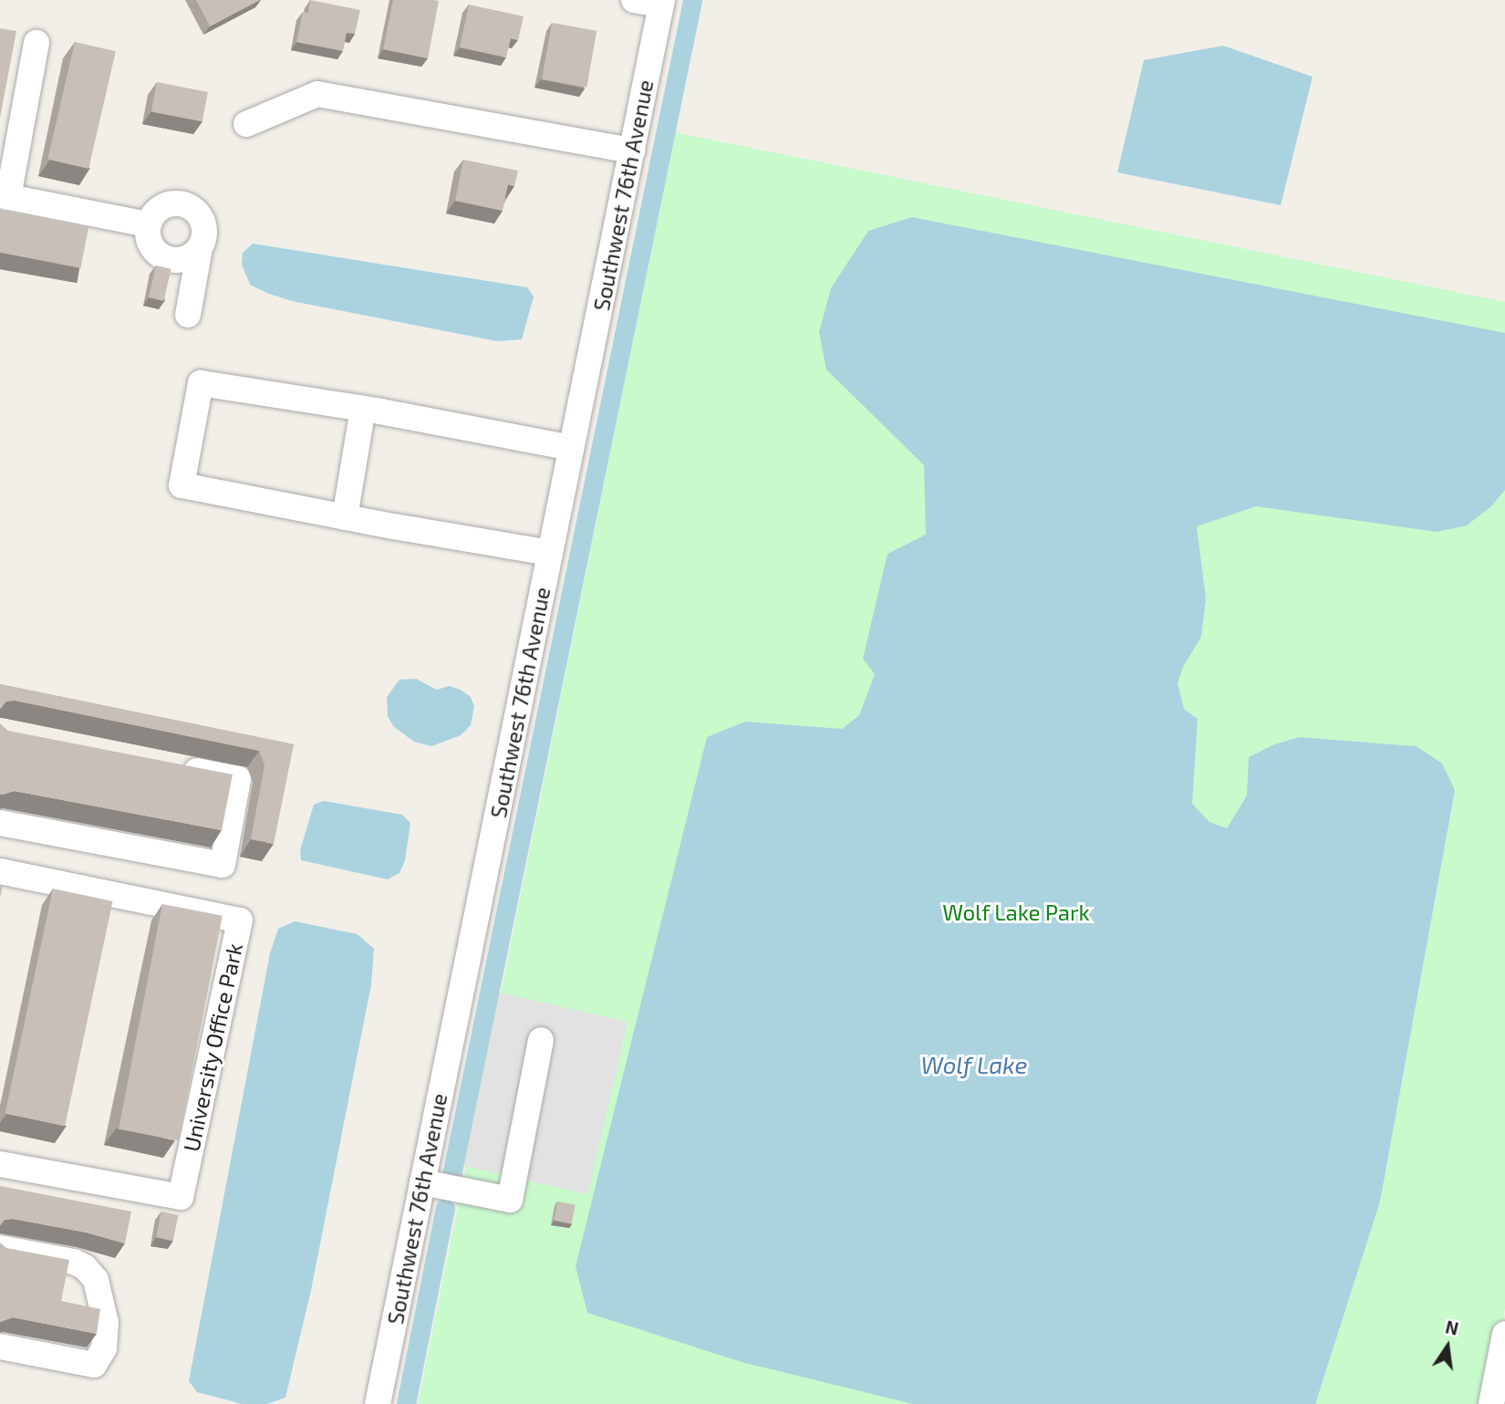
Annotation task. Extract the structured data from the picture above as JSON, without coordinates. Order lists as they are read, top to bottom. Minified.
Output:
{"streets":{"street":["Southwest 76th Avenue","University Office Park"]},"water":["Wolf Lake"],"parks":["Wolf Lake Park"],"north":"top"}
